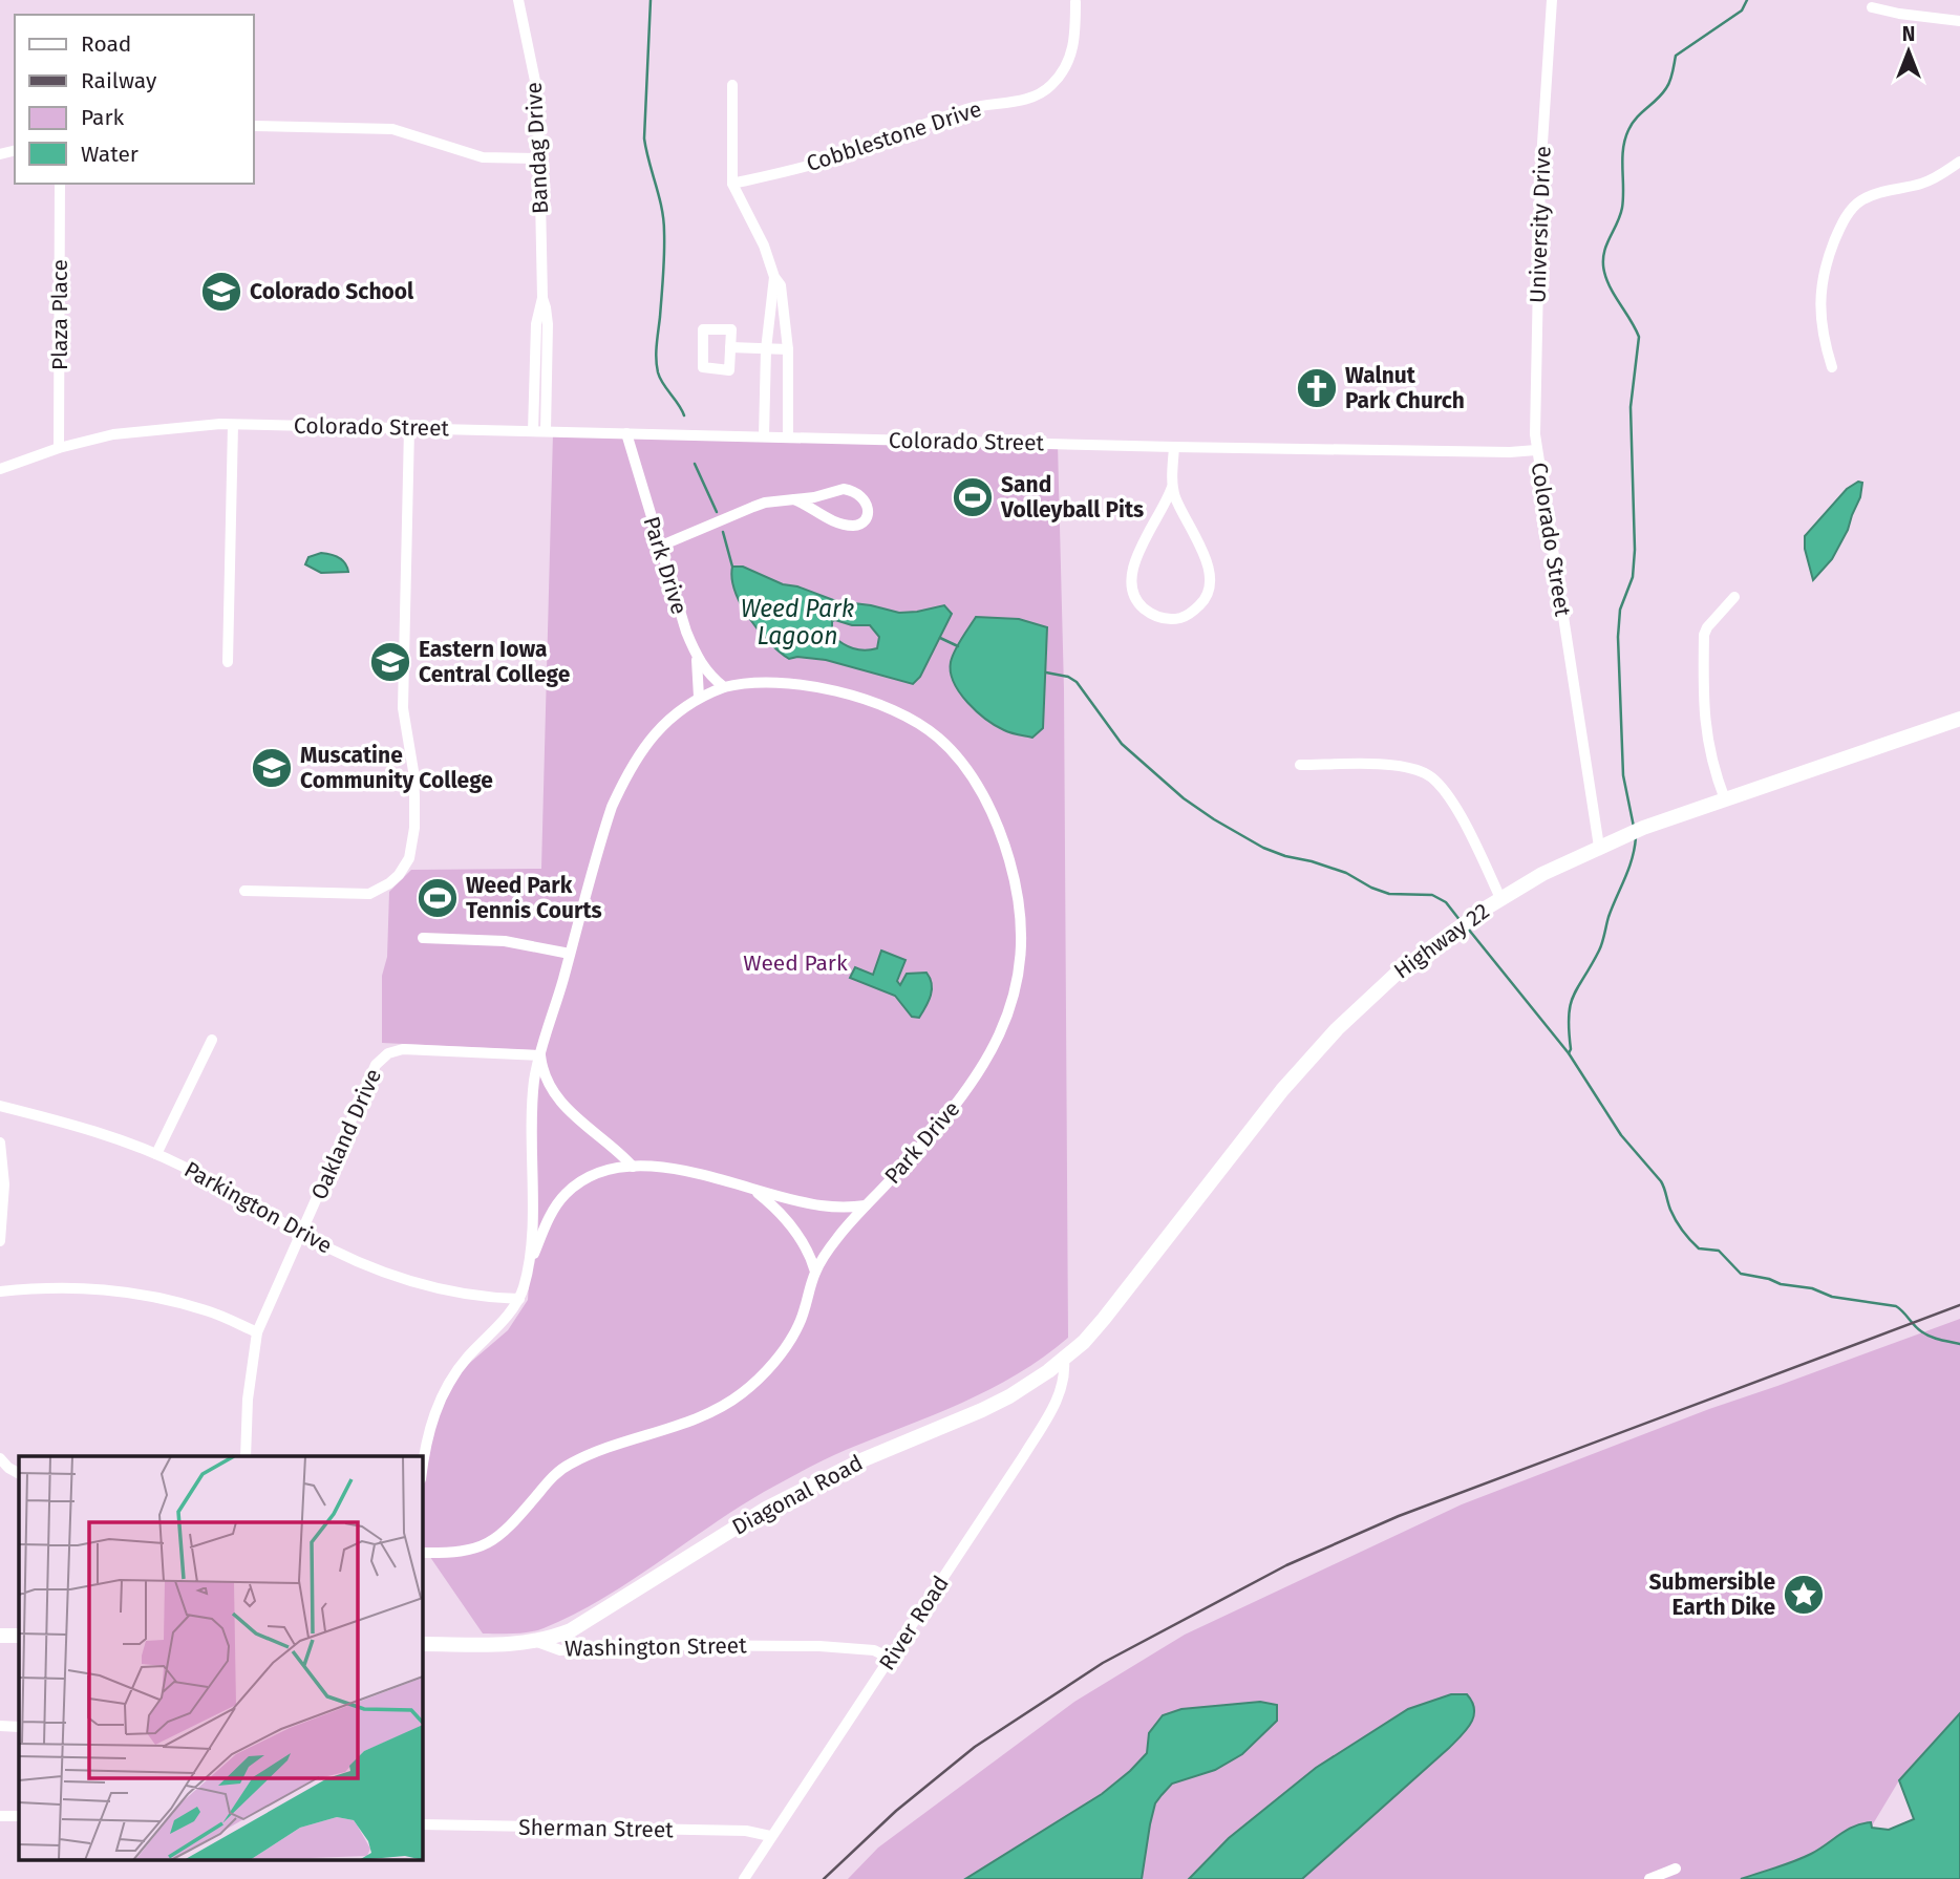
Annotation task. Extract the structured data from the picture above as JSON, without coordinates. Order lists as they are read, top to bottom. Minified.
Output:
{"streets":{"main road":["Highway 22","Diagonal Road","Washington Street"],"street":["Cobblestone Drive","Bandag Drive","University Drive","Plaza Place","Colorado Street","Park Drive","Oakland Drive","Parkington Drive","River Road","Sherman Street"]},"crossings":[["Bandag Drive","Colorado Street"],["University Drive","Colorado Street"],["Plaza Place","Colorado Street"],["Colorado Street","Park Drive"],["Colorado Street","Highway 22"],["Park Drive","Oakland Drive"],["Park Drive","Parkington Drive"],["Highway 22","Diagonal Road"],["Highway 22","River Road"],["Oakland Drive","Parkington Drive"],["Diagonal Road","River Road"],["Diagonal Road","Washington Street"],["River Road","Washington Street"],["River Road","Sherman Street"]],"water":["Weed Park Lagoon"],"parks":["Weed Park"],"places":{"school or university":["Colorado School","Eastern Iowa Central College","Muscatine Community College"],"church":["Walnut Park Church"],"sports":["Sand Volleyball Pits","Weed Park Tennis Courts"],"place":["Submersible Earth Dike"]},"legend":["Road","Railway","Park","Water"],"north":"top"}
